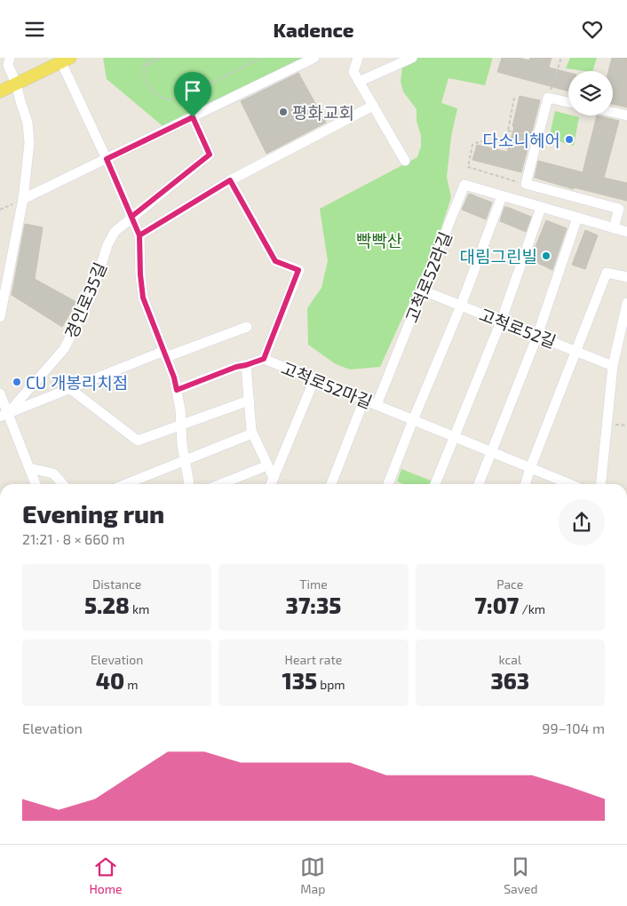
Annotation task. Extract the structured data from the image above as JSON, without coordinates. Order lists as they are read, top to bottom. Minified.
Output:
{"streets":{"street":["고척로52라길","경인로35길","고척로52길","고척로52마길"]},"crossings":[["고척로52라길","고척로52길"],["고척로52라길","고척로52마길"]],"parks":["빡빡산"],"places":["평화교회","다소니헤어","대림그린빌","CU 개봉리치점"],"page":{"header":"Kadence","heading":["Evening run","21:21 · 8 × 660 m"],"stats":[["Distance","5.28 km"],["Time","37:35"],["Pace","7:07 /km"],["Elevation","40 m"],["Heart rate","135 bpm"],["kcal","363"]],"chart":["Elevation","99–104 m"],"tabs":["Home","Map","Saved"]}}
